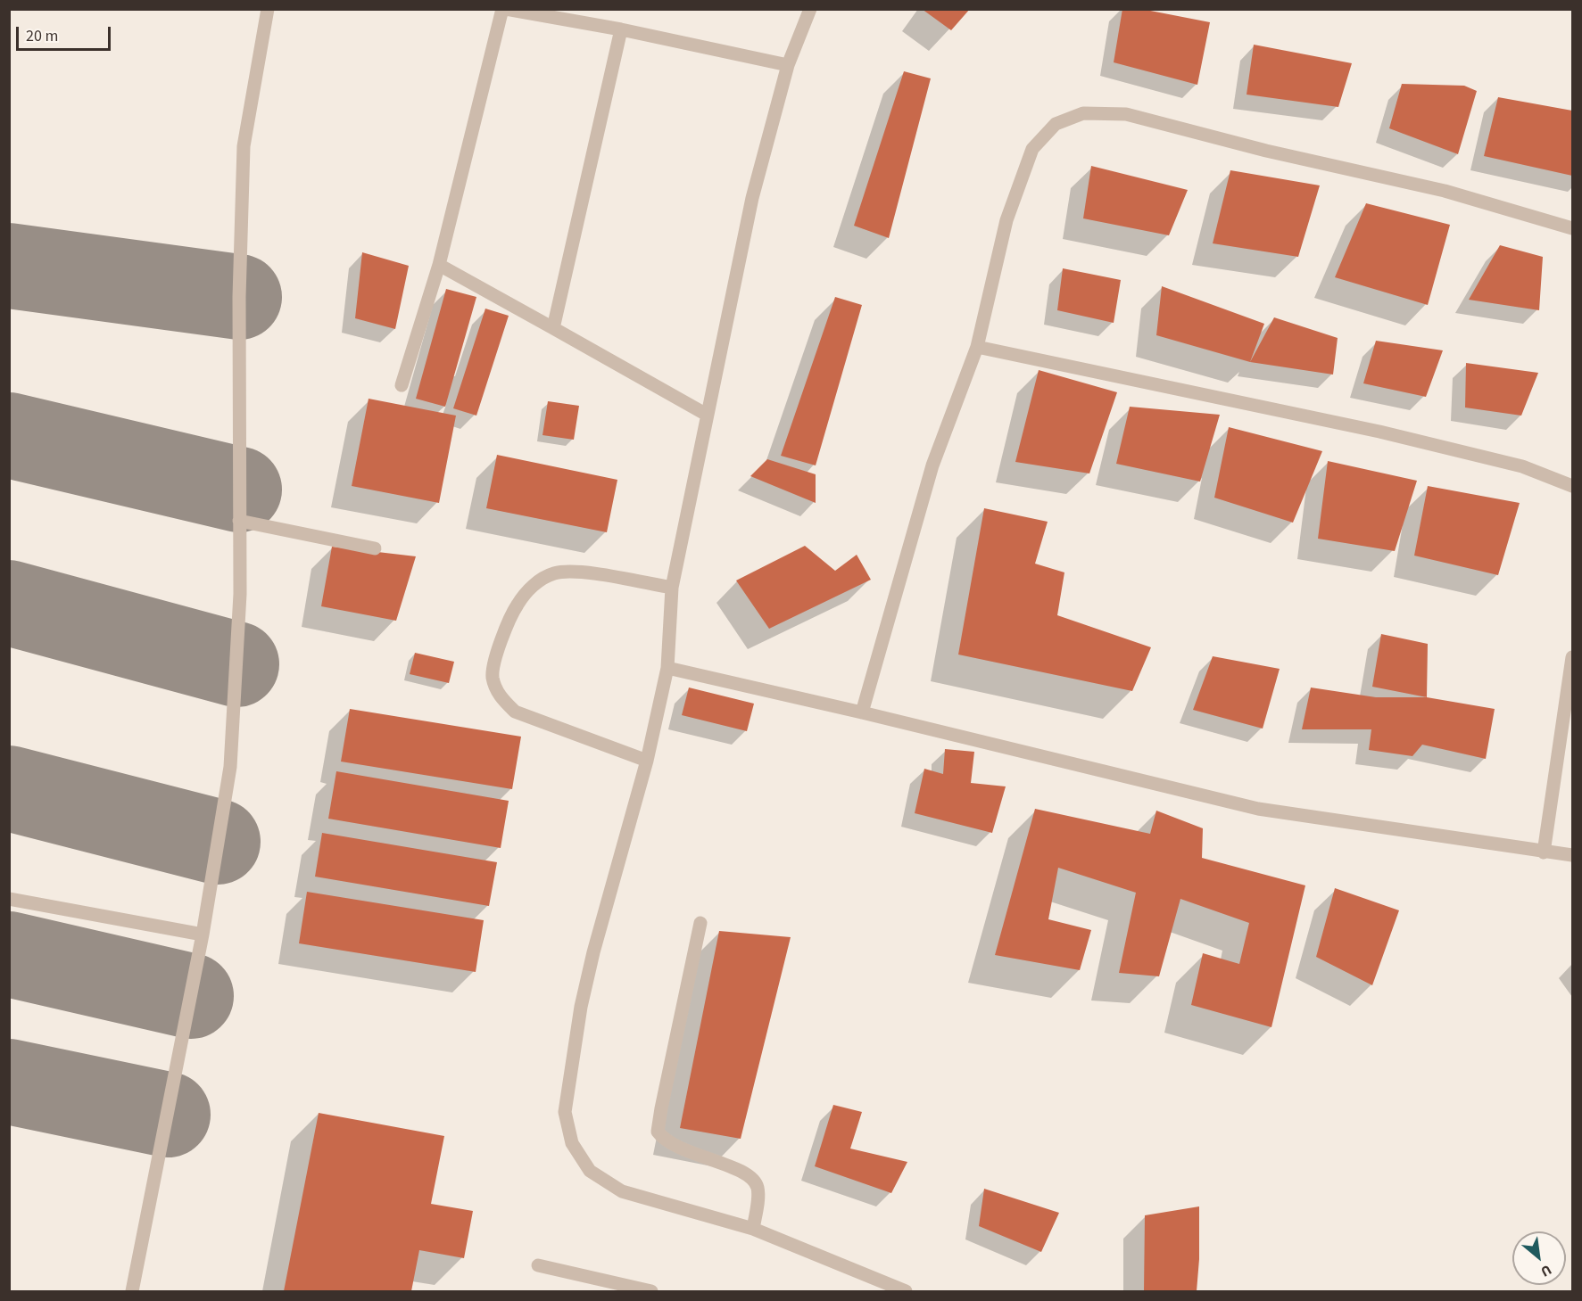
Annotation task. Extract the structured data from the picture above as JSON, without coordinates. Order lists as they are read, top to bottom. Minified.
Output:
{"scale_bar":"20 m","north":"bottom right"}
